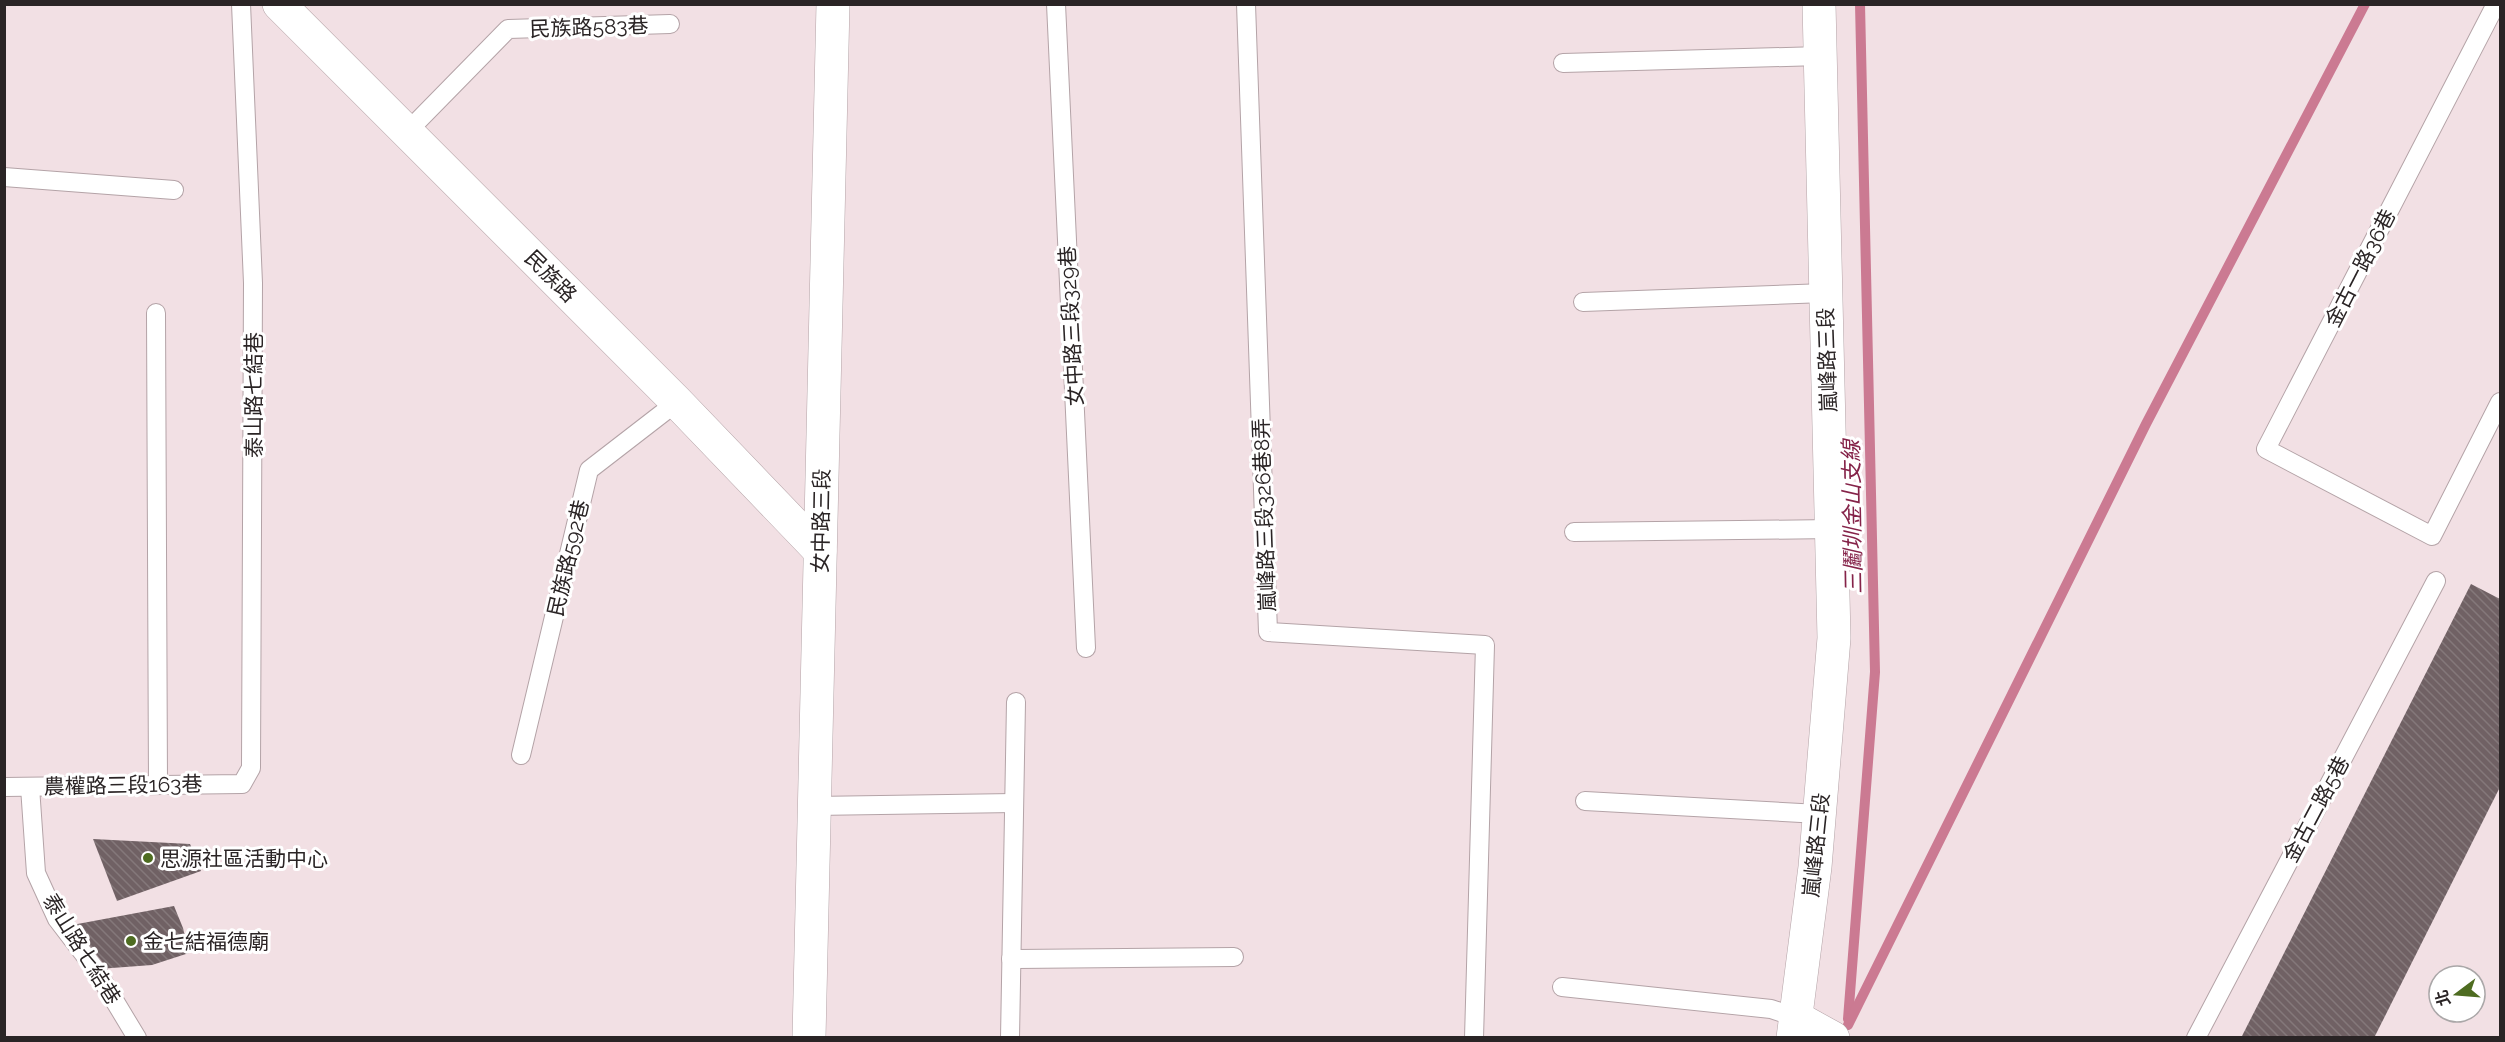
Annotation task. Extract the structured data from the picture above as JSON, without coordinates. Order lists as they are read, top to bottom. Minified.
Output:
{"streets":{"street":["民族路","嵐峰路三段","女中路三段"],"lane":["民族路583巷","金古一路36巷","女中路三段329巷","泰山路七結巷","嵐峰路三段326巷8弄","民族路592巷","農權路三段163巷","金古二路5巷"]},"crossings":[["民族路583巷","民族路"],["民族路","女中路三段"],["民族路","民族路592巷"],["泰山路七結巷","農權路三段163巷"]],"water":["三鬮圳金山支線"],"places":["思源社區活動中心","金七結福德廟"],"north":"left"}
